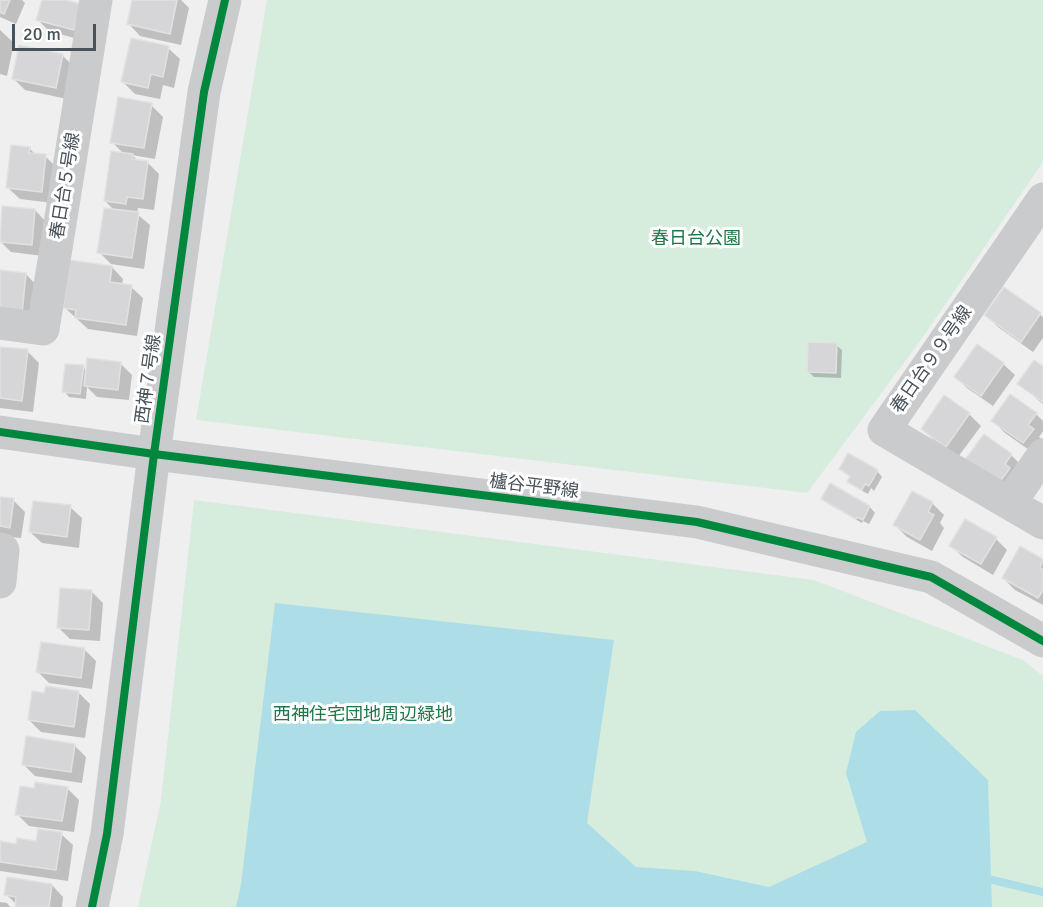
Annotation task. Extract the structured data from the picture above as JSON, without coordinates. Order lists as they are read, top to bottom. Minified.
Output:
{"streets":{"street":["春日台５号線","春日台９９号線","西神７号線","櫨谷平野線"]},"crossings":[["西神７号線","櫨谷平野線"]],"parks":["春日台公園","西神住宅団地周辺緑地"],"scale_bar":"20 m"}
